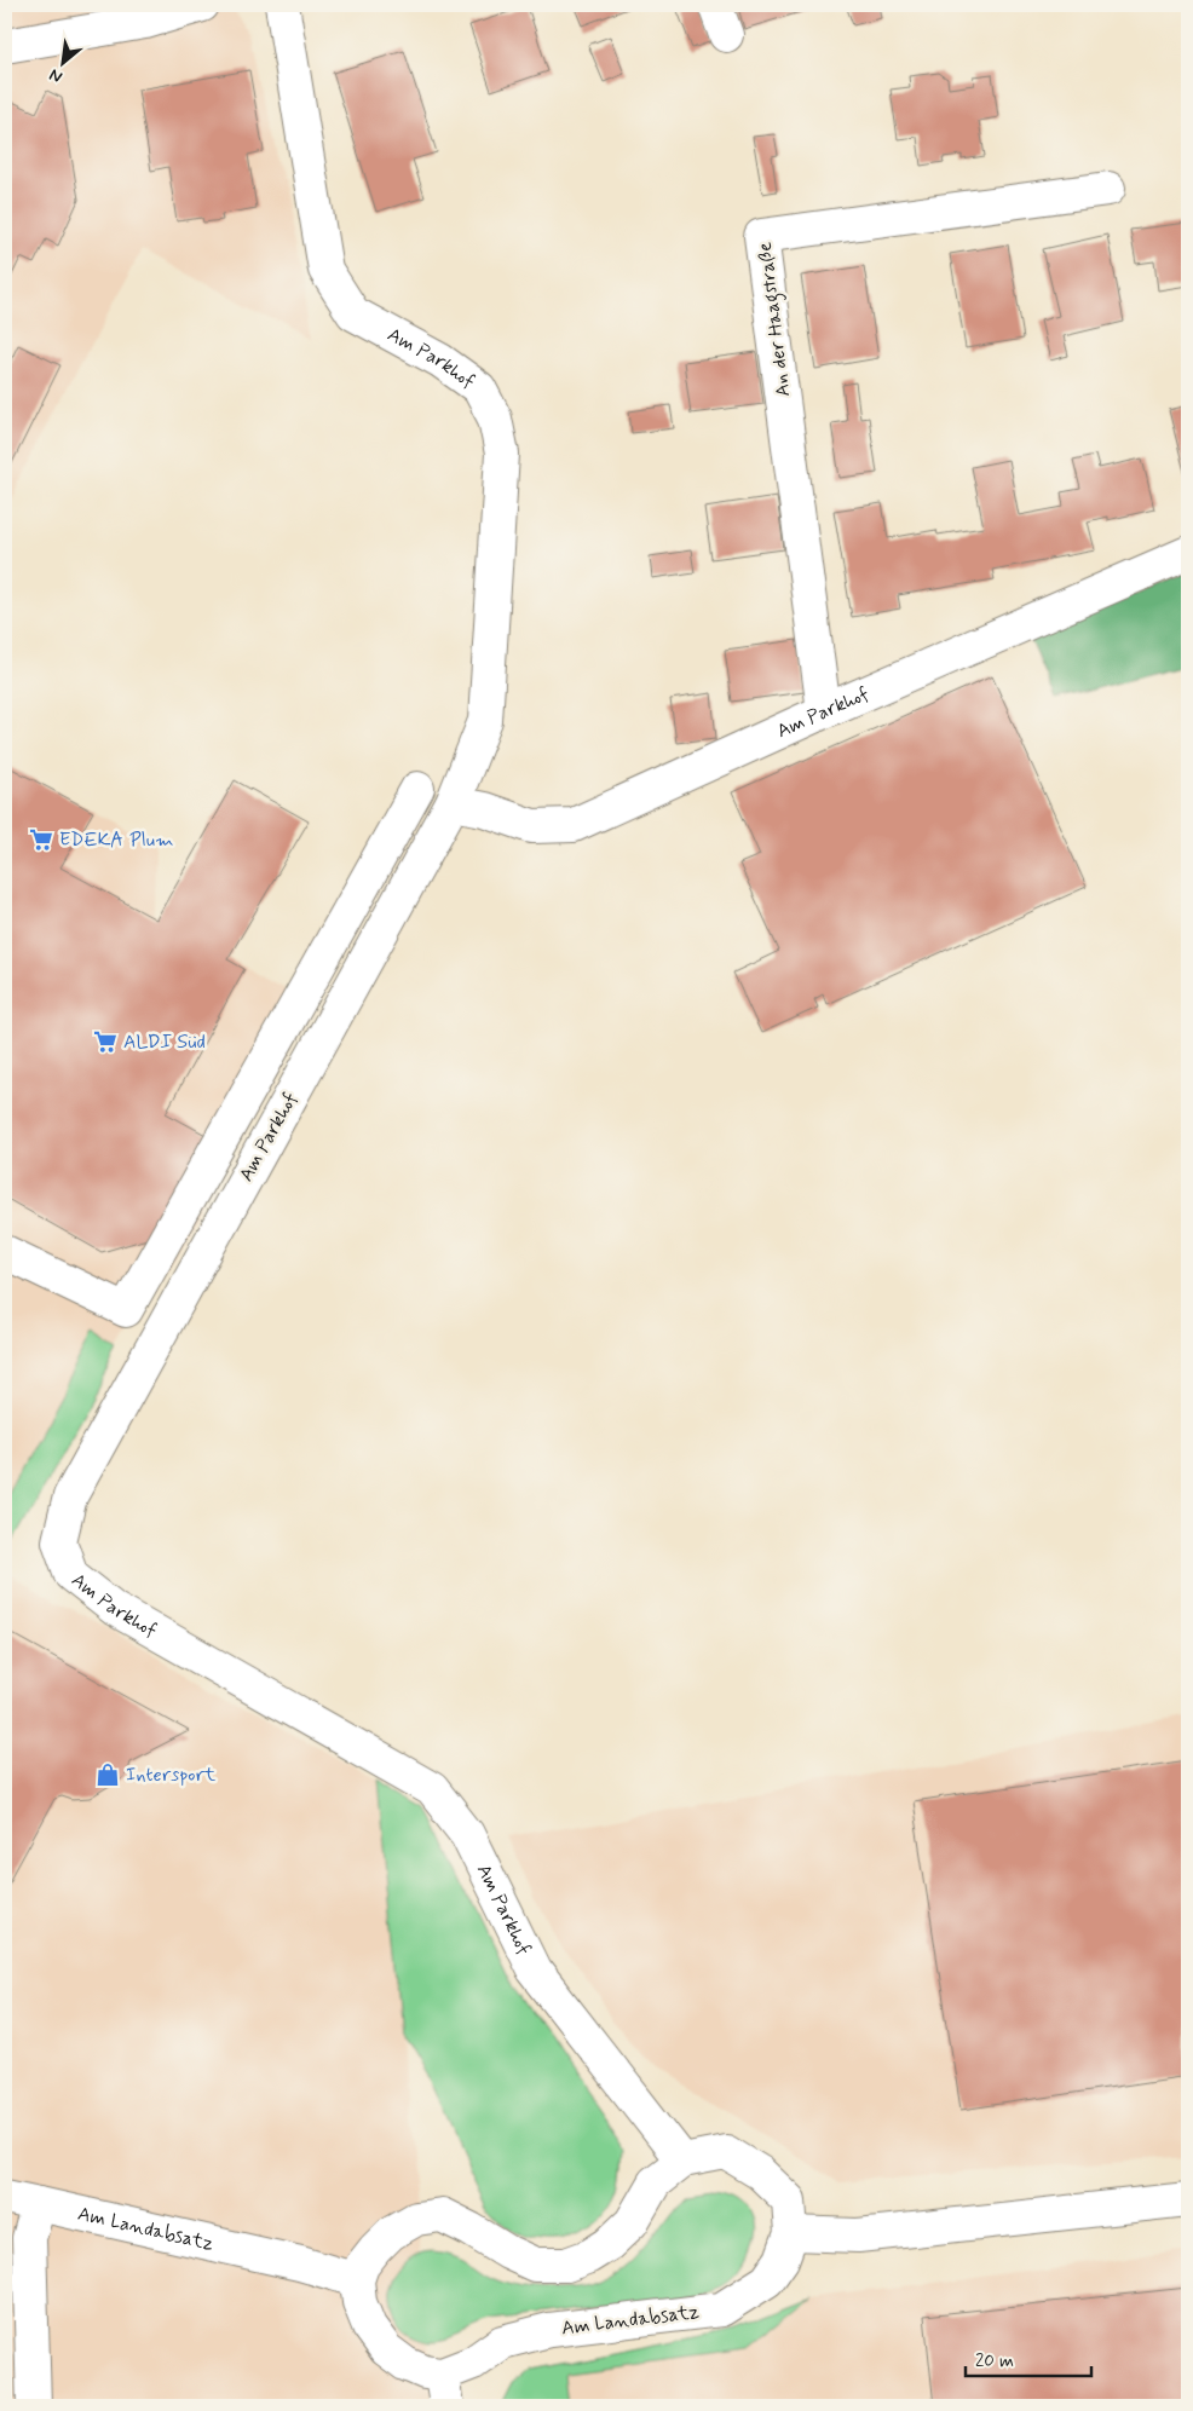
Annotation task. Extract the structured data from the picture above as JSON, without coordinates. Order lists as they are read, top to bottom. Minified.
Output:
{"streets":{"street":["An der Haagstraße","Am Parkhof","Am Landabsatz"]},"crossings":[["An der Haagstraße","Am Parkhof"],["Am Parkhof","Am Landabsatz"]],"places":{"supermarket":["EDEKA Plum","ALDI Süd"],"shop":["Intersport"]},"scale_bar":"20 m","north":"bottom left"}
